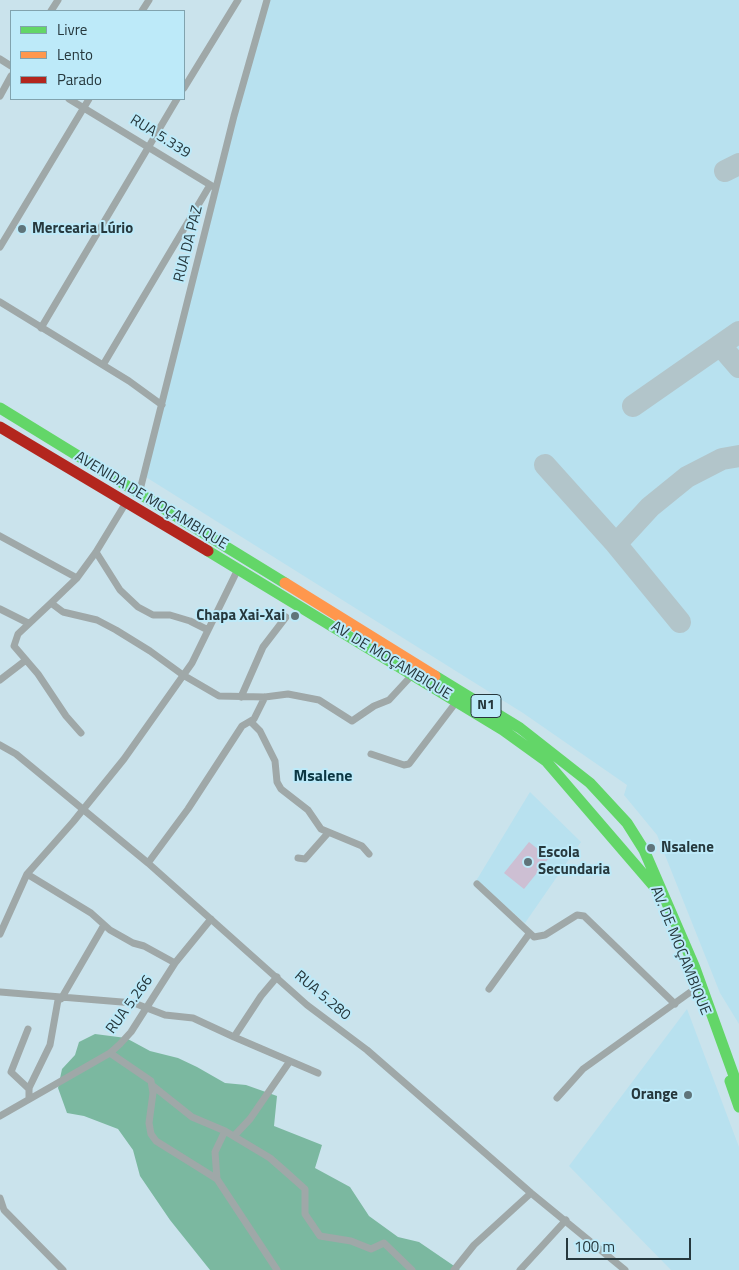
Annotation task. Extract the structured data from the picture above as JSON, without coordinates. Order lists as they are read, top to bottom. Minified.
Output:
{"streets":{"highway":["AVENIDA DE MOÇAMBIQUE","AV. DE MOÇAMBIQUE","N1"],"street":["RUA 5.339","RUA DA PAZ","RUA 5.280","RUA 5.266"]},"crossings":[["RUA 5.339","RUA DA PAZ"],["RUA DA PAZ","AVENIDA DE MOÇAMBIQUE"],["AVENIDA DE MOÇAMBIQUE","AV. DE MOÇAMBIQUE"],["RUA 5.280","RUA 5.266"]],"districts":["Msalene"],"places":["Mercearia Lúrio","Chapa Xai-Xai","Nsalene","Escola Secundaria","Orange"],"legend":["Livre","Lento","Parado"],"scale_bar":"100 m"}
